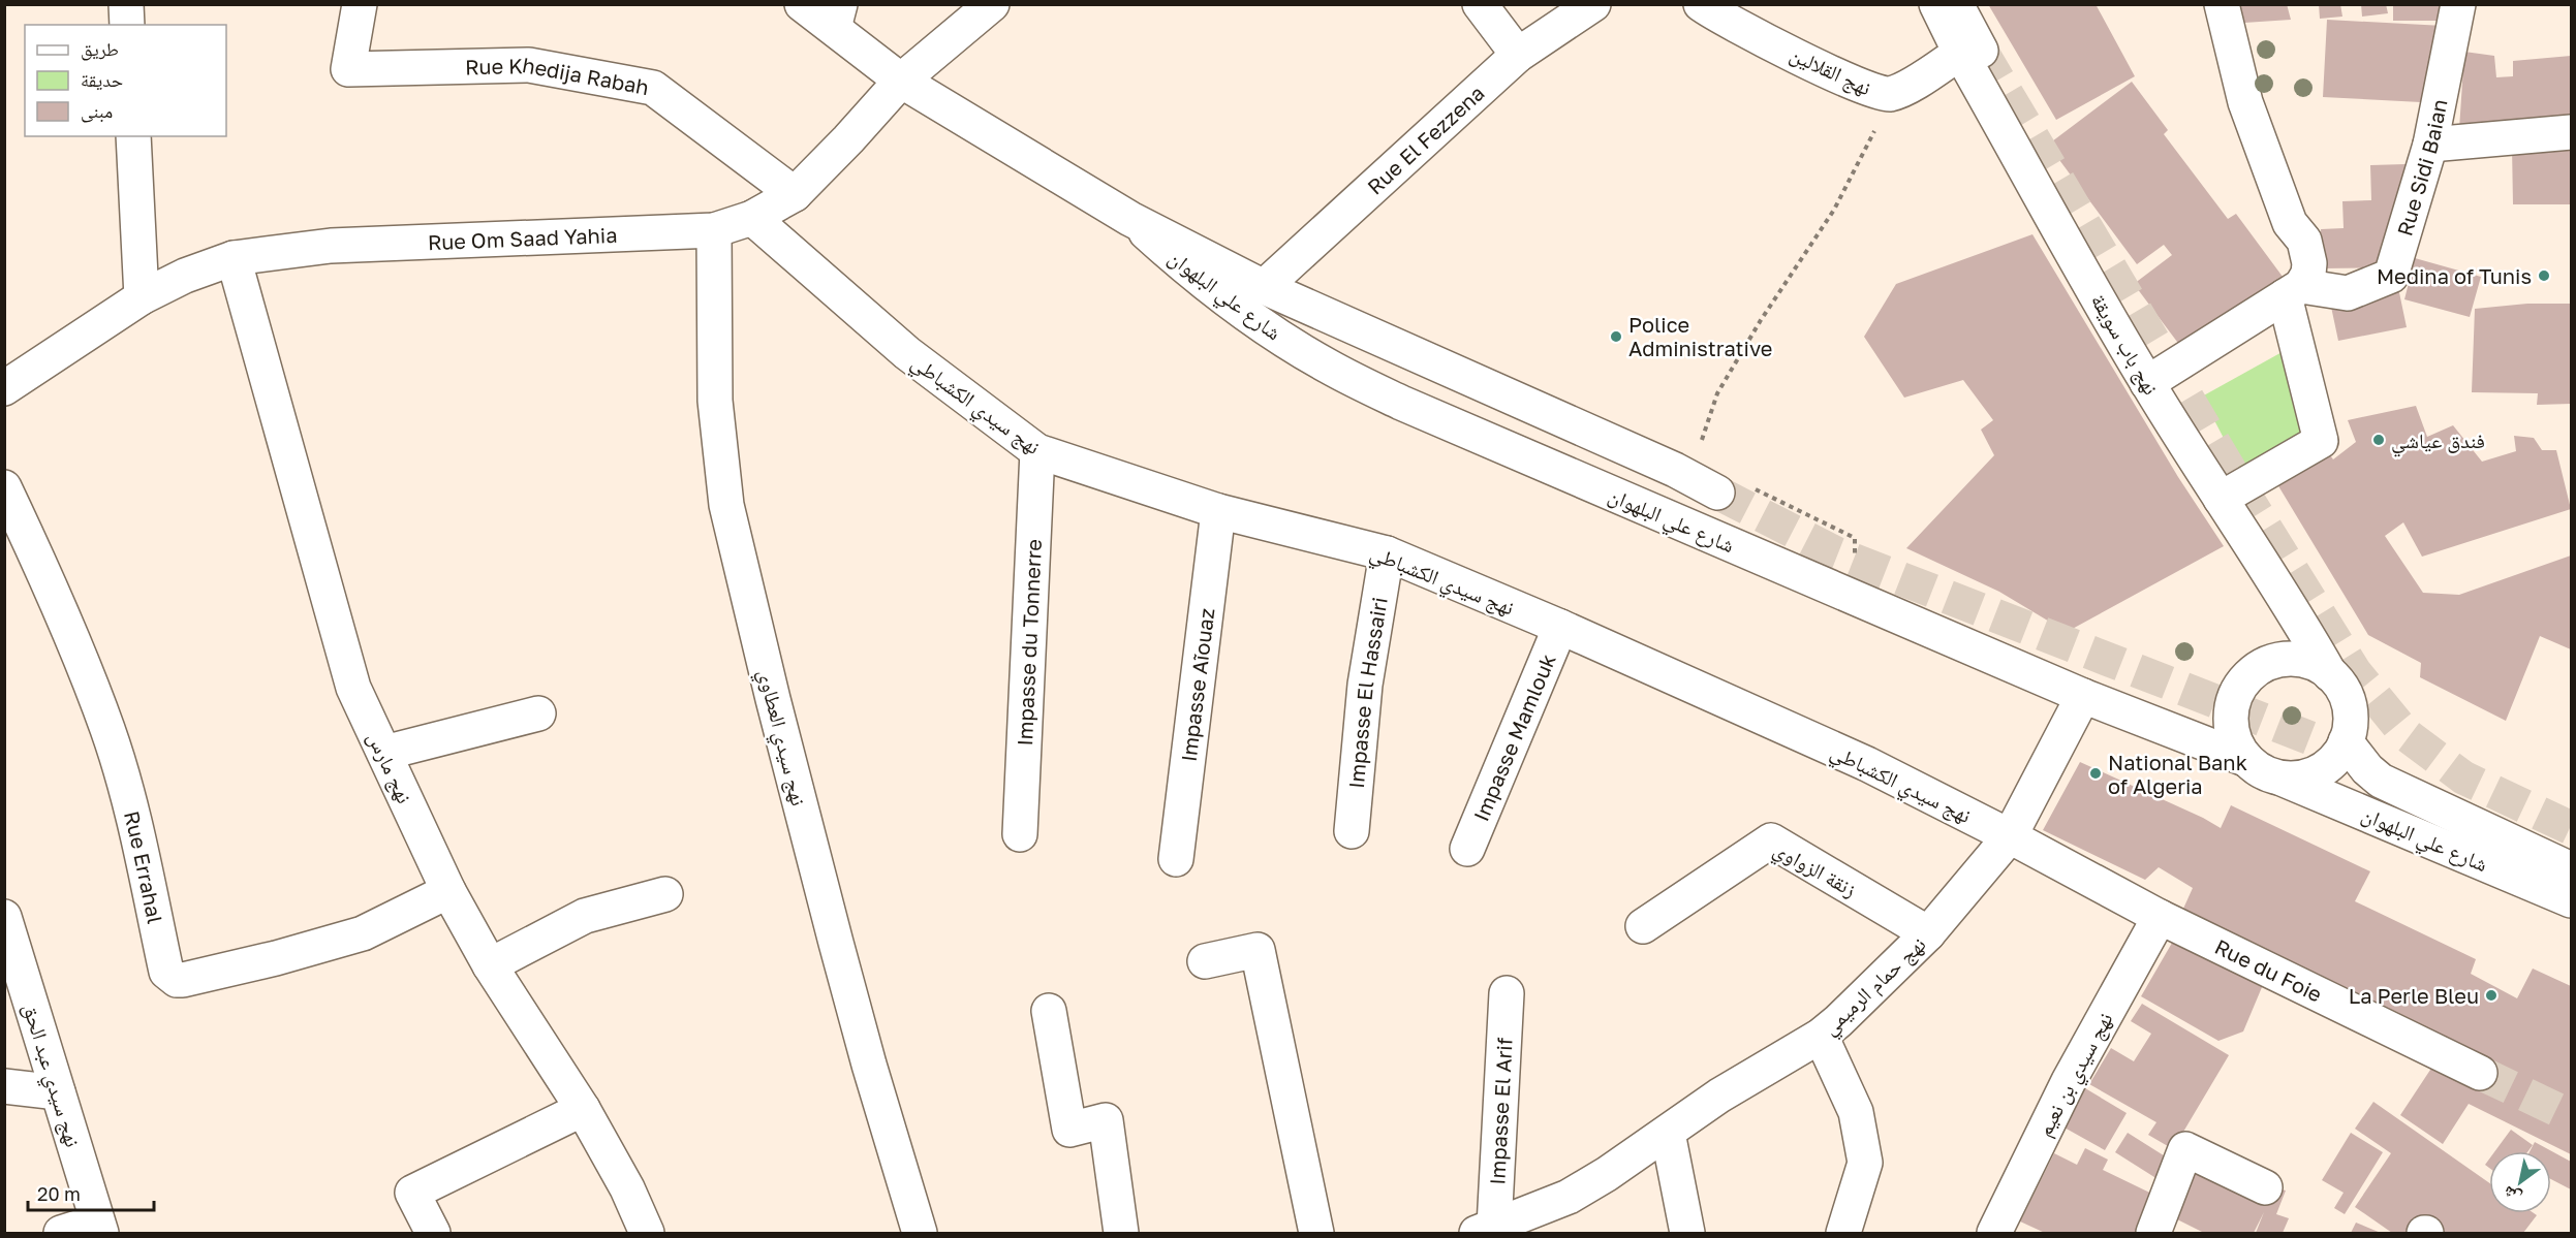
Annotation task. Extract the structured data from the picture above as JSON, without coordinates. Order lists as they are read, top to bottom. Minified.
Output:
{"streets":{"street":["نهج القلالين","Rue Khedija Rabah","Rue El Fezzena","Rue Sidi Baian","Rue Om Saad Yahia","شارع علي البلهوان","نهج باب سويقة","نهج سيدي الكشباطي","Impasse du Tonnerre","Impasse Aĩouaz","Impasse El Hassairi","نهج سيدي العطاوي","Impasse Mamlouk","نهج مارس","Rue Errahal","زنقة الزواوي","Rue du Foie","نهج حمام الرميمي","نهج سيدي بن نعيم","نهج سيدي عبد الحق","Impasse El Arif"]},"crossings":[["نهج القلالين","نهج باب سويقة"],["Rue Khedija Rabah","Rue Om Saad Yahia"],["Rue El Fezzena","شارع علي البلهوان"],["Rue Om Saad Yahia","شارع علي البلهوان"],["Rue Om Saad Yahia","نهج سيدي الكشباطي"],["Rue Om Saad Yahia","نهج سيدي العطاوي"],["Rue Om Saad Yahia","نهج مارس"],["شارع علي البلهوان","نهج باب سويقة"],["شارع علي البلهوان","نهج حمام الرميمي"],["نهج سيدي الكشباطي","Impasse du Tonnerre"],["نهج سيدي الكشباطي","Impasse Aĩouaz"],["نهج سيدي الكشباطي","Impasse El Hassairi"],["نهج سيدي الكشباطي","Impasse Mamlouk"],["نهج سيدي الكشباطي","Rue du Foie"],["نهج سيدي الكشباطي","نهج حمام الرميمي"],["نهج سيدي الكشباطي","نهج سيدي بن نعيم"],["نهج مارس","Rue Errahal"],["زنقة الزواوي","نهج حمام الرميمي"],["Rue du Foie","نهج سيدي بن نعيم"],["نهج حمام الرميمي","Impasse El Arif"]],"places":["Medina of Tunis","Police Administrative","فندق عياشي","National Bank of Algeria","La Perle Bleu"],"legend":["طريق","حديقة","مبنى"],"scale_bar":"20 m","north":"bottom left"}
